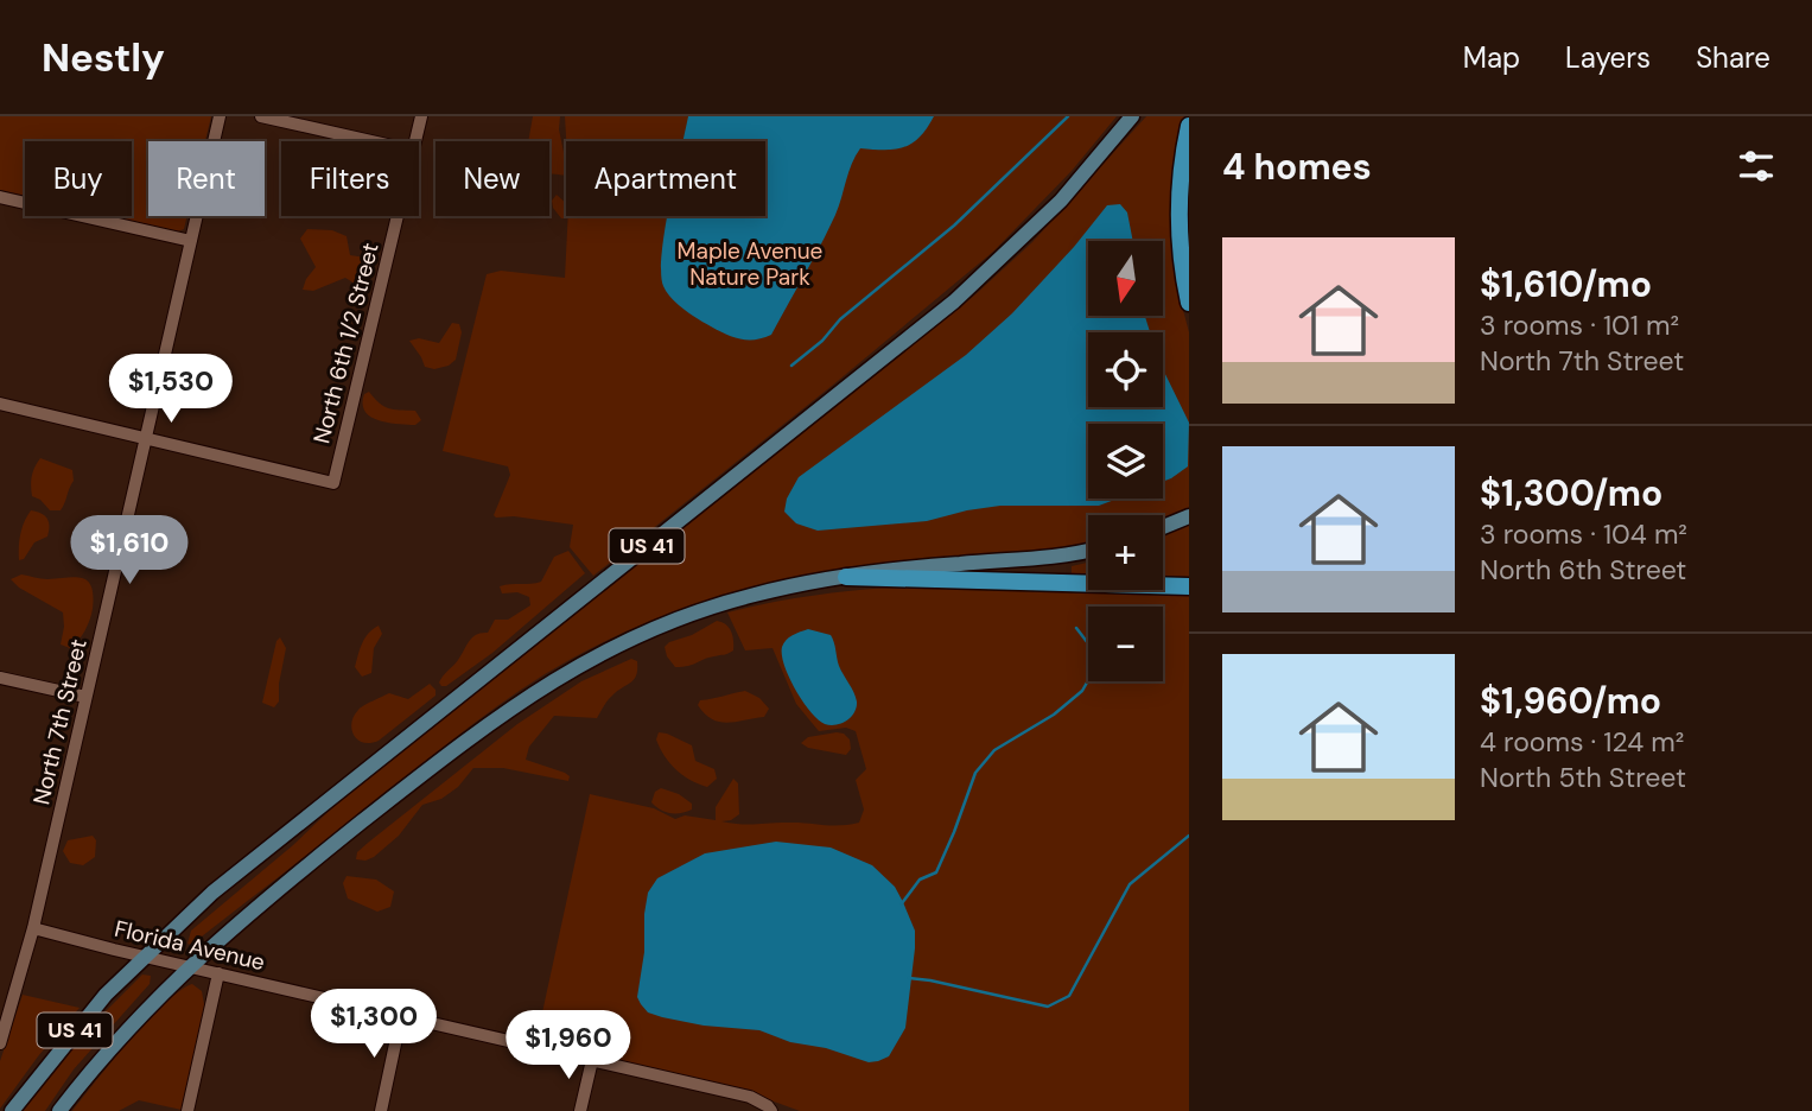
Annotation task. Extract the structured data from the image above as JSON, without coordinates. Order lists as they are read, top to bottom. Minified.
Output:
{"streets":{"main road":["US 41"],"street":["North 6th 1/2 Street","North 7th Street","Florida Avenue"]},"crossings":[["North 6th 1/2 Street","North 7th Street"],["US 41","Florida Avenue"],["North 7th Street","Florida Avenue"]],"parks":["Maple Avenue Nature Park"],"north":"bottom","page":{"header":"Nestly","nav":["Map","Layers","Share"],"heading":"4 homes","chip":["Buy","Rent","Filters","New","Apartment"],"list":[{"name":"$1,610/mo","note":"3 rooms · 101 m² · North 7th Street"},{"name":"$1,300/mo","note":"3 rooms · 104 m² · North 6th Street"},{"name":"$1,960/mo","note":"4 rooms · 124 m² · North 5th Street"}],"map_buttons":["+","−"],"price":["$1,530","$1,610","$1,300","$1,960"]}}
